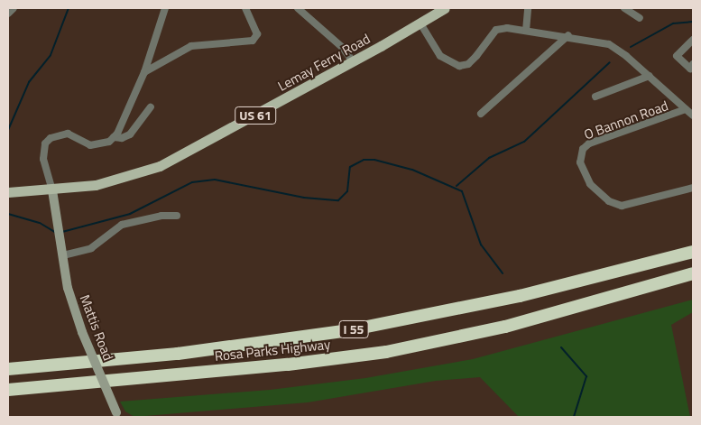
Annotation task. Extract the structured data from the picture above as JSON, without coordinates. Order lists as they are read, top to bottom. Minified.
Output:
{"streets":{"highway":["I 55","Rosa Parks Highway"],"main road":["Lemay Ferry Road","US 61","Mattis Road"],"street":["O Bannon Road"]},"crossings":[["Lemay Ferry Road","Mattis Road"]]}
